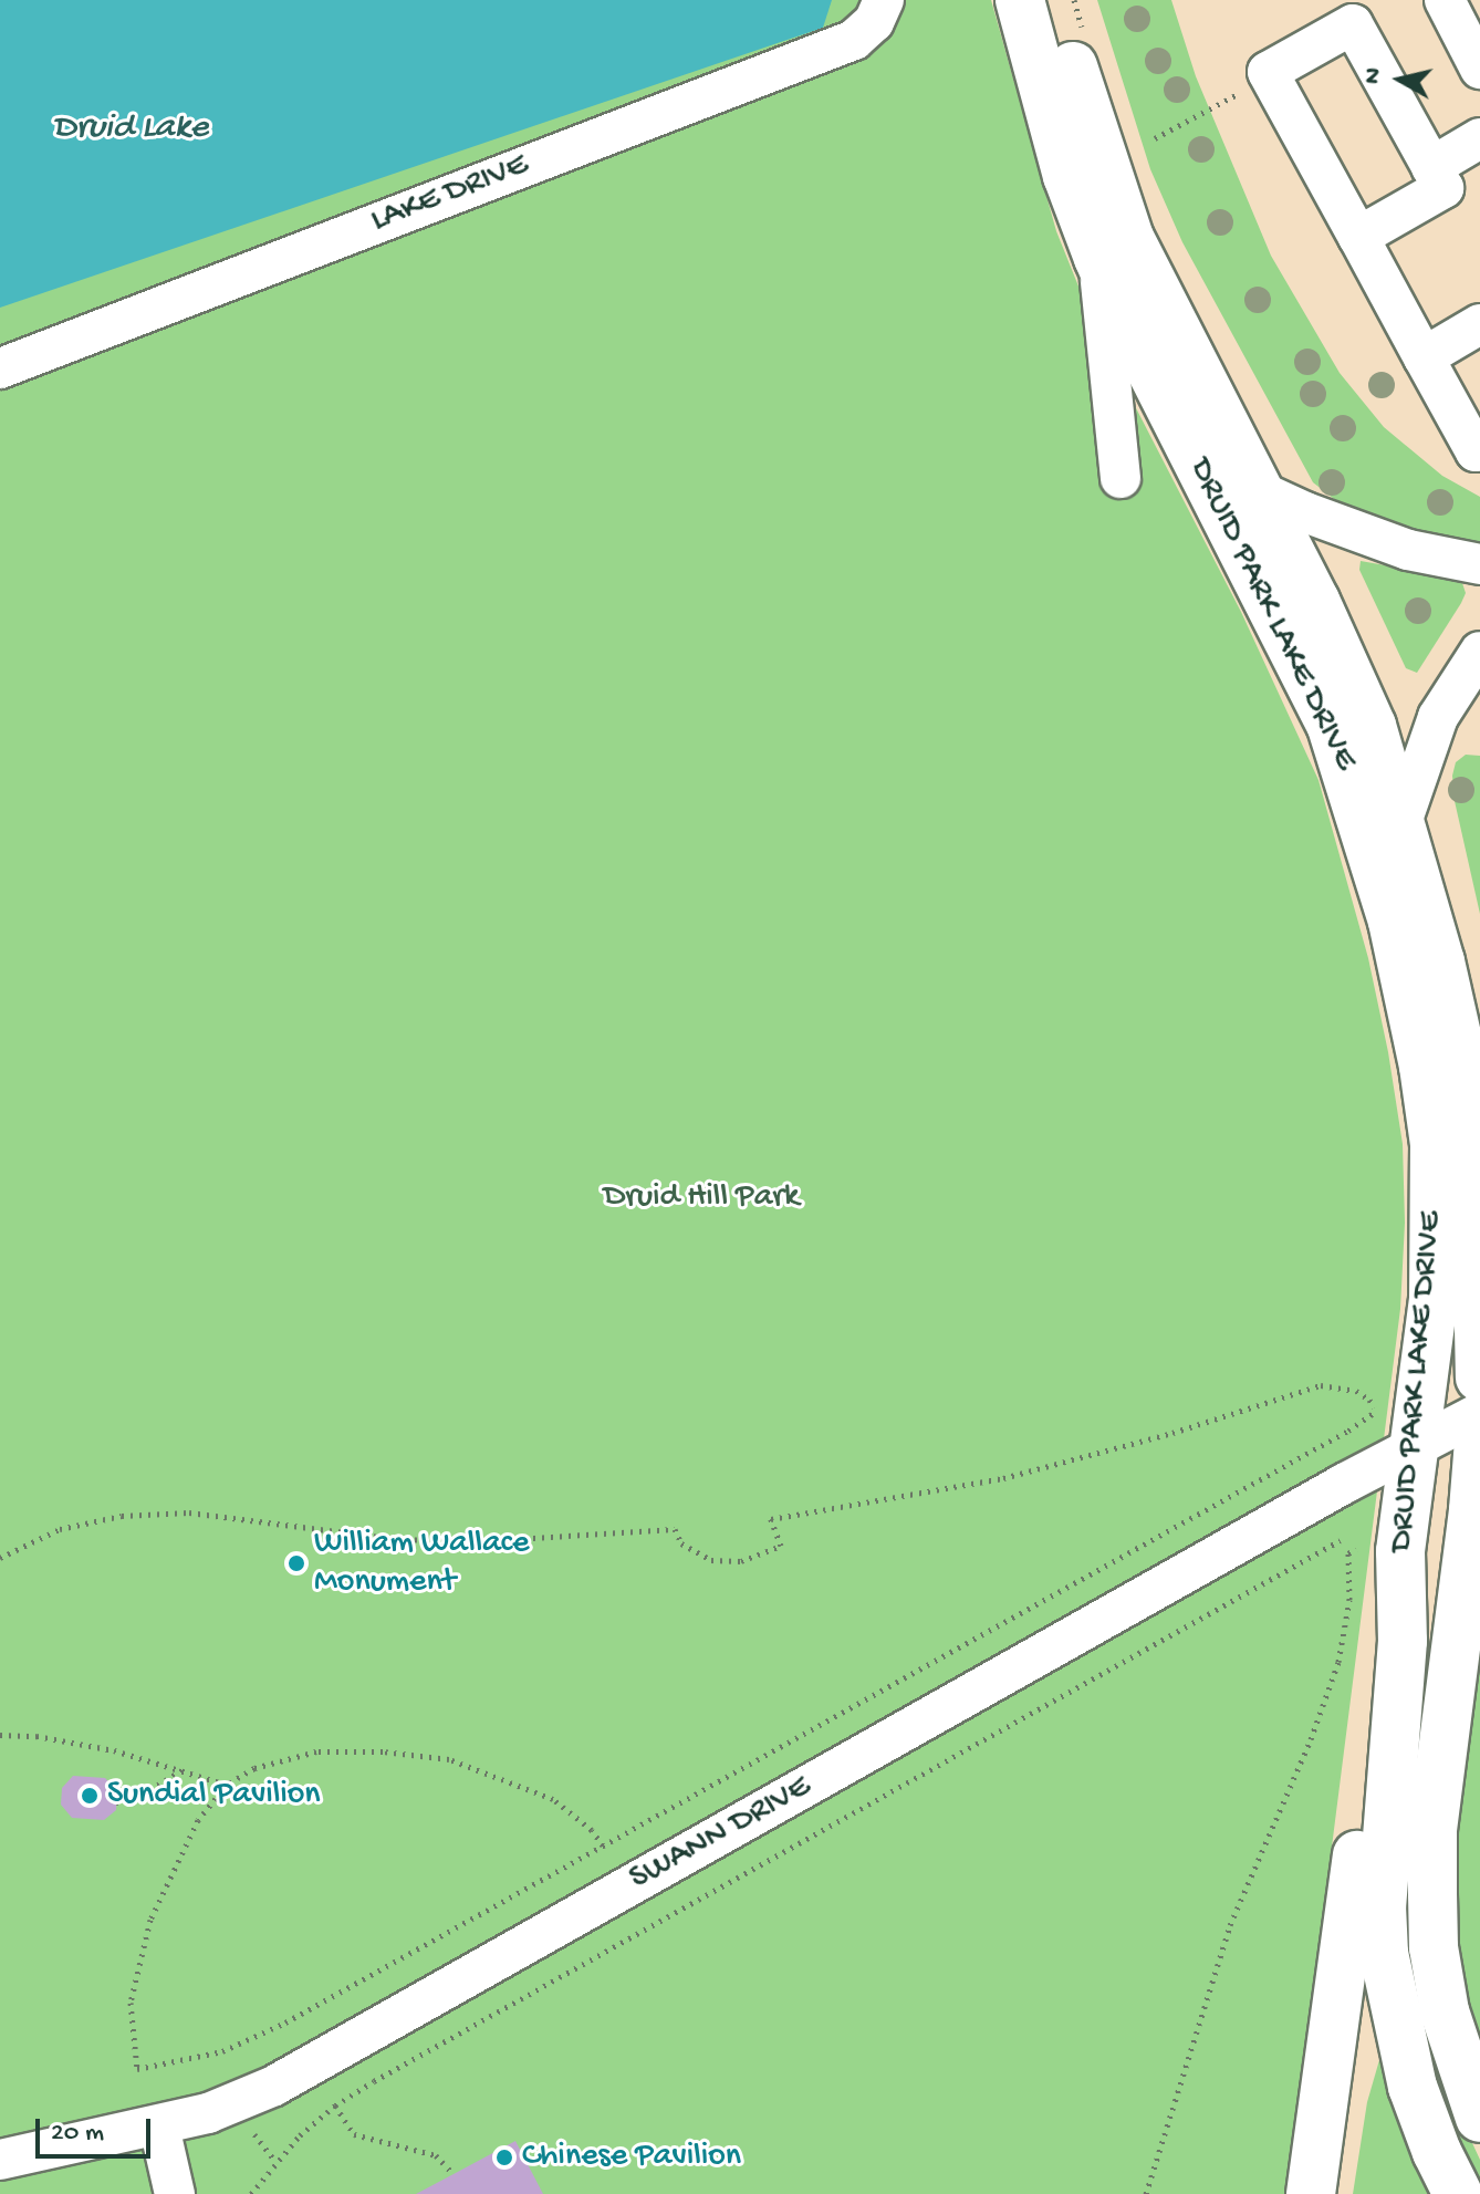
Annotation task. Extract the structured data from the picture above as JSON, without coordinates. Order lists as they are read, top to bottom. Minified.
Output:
{"streets":{"main road":["DRUID PARK LAKE DRIVE"],"street":["LAKE DRIVE","SWANN DRIVE"]},"crossings":[["DRUID PARK LAKE DRIVE","SWANN DRIVE"]],"water":["Druid Lake"],"parks":["Druid Hill Park"],"places":["William Wallace Monument","Sundial Pavilion","Chinese Pavilion"],"scale_bar":"20 m","north":"left"}
